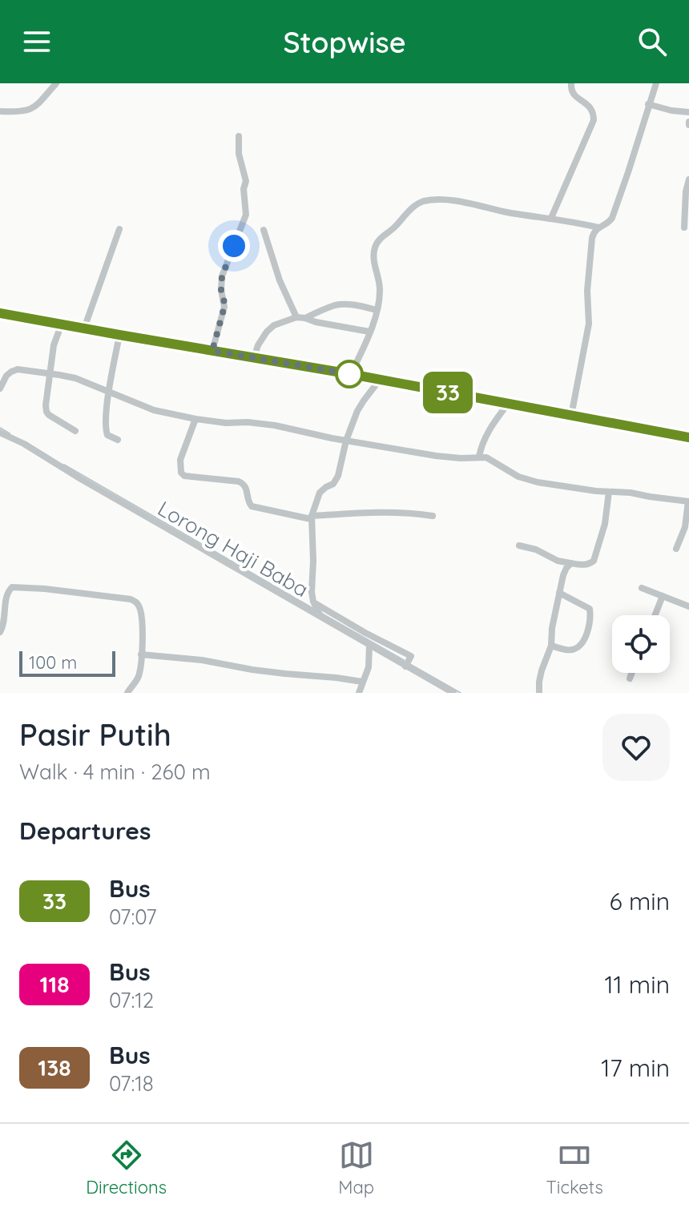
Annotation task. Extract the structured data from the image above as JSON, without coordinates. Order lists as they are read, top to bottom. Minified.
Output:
{"streets":{"street":["Lorong Haji Baba"]},"lines":["bus line 33"],"scale_bar":"100 m","page":{"header":"Stopwise","on_map":"33","scale":"100 m","heading":[["Pasir Putih","Walk · 4 min · 260 m"],"Departures"],"list":[{"mark":"33","name":"Bus","note":"07:07","value":"6 min"},{"mark":"118","name":"Bus","note":"07:12","value":"11 min"},{"mark":"138","name":"Bus","note":"07:18","value":"17 min"}],"tabs":["Directions","Map","Tickets"]}}
